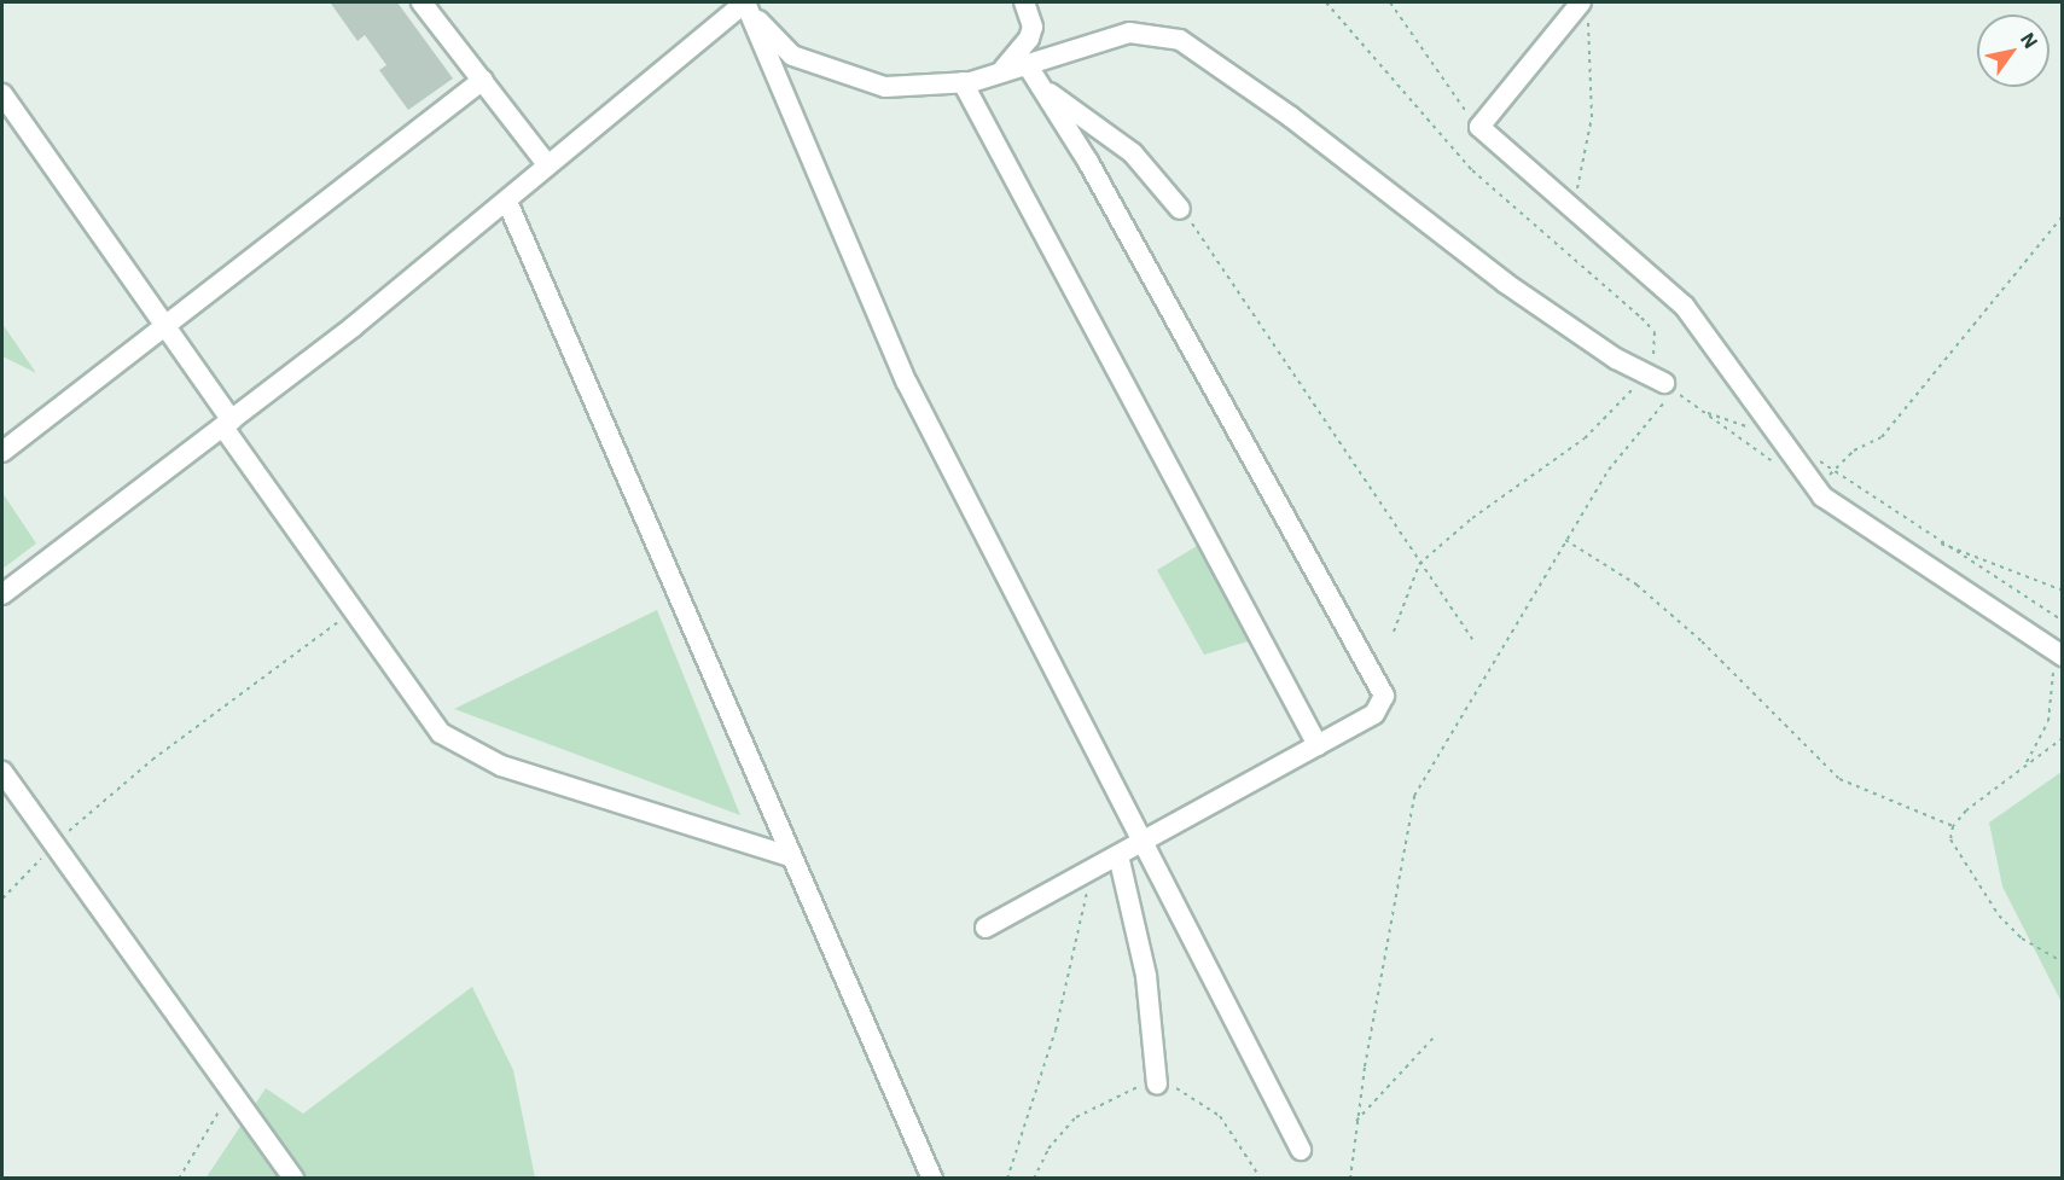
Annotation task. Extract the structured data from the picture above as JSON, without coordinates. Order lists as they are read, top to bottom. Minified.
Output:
{"north":"top right"}
